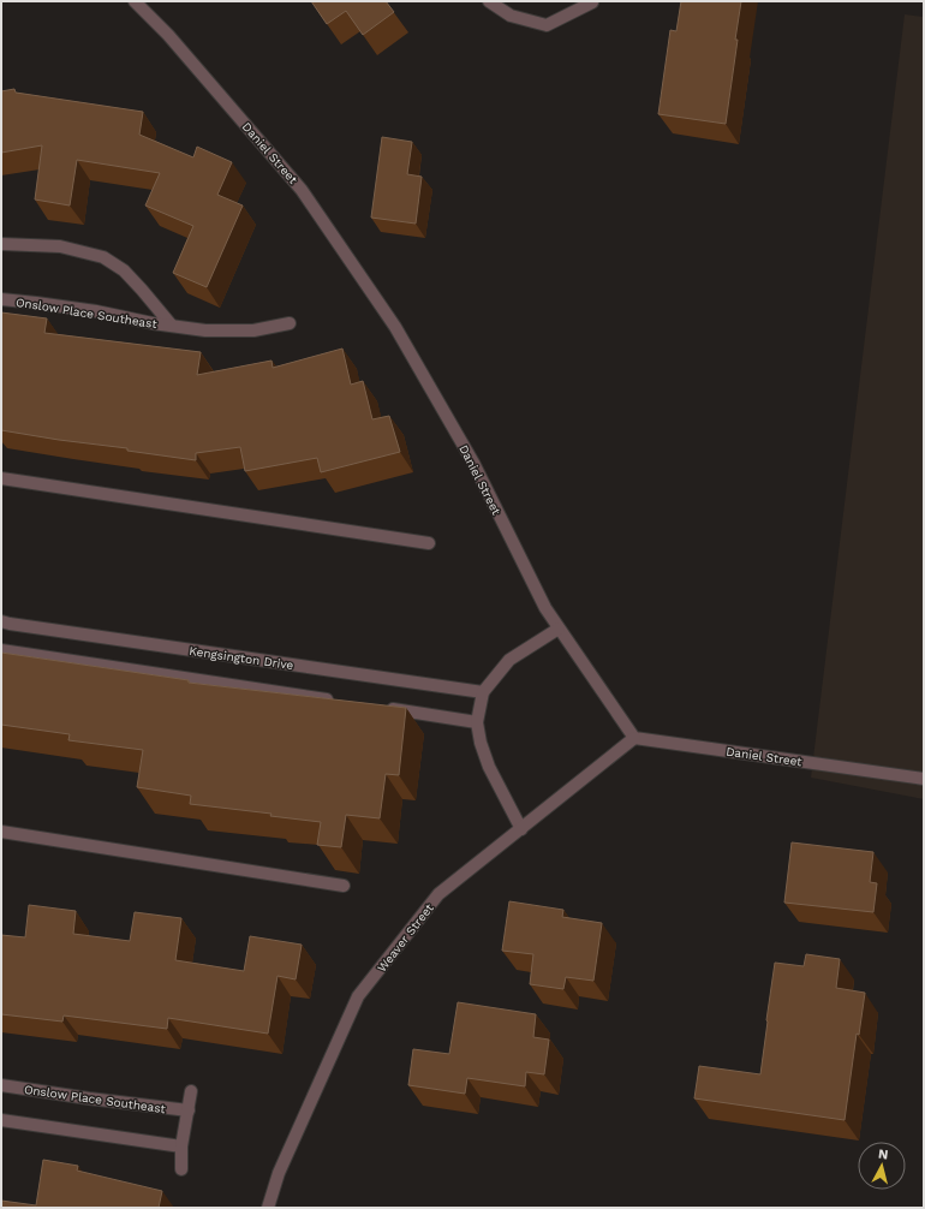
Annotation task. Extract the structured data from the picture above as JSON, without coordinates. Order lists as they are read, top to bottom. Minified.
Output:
{"streets":{"street":["Daniel Street","Onslow Place Southeast","Kengsington Drive","Weaver Street"]},"crossings":[["Daniel Street","Weaver Street"]],"north":"top"}
